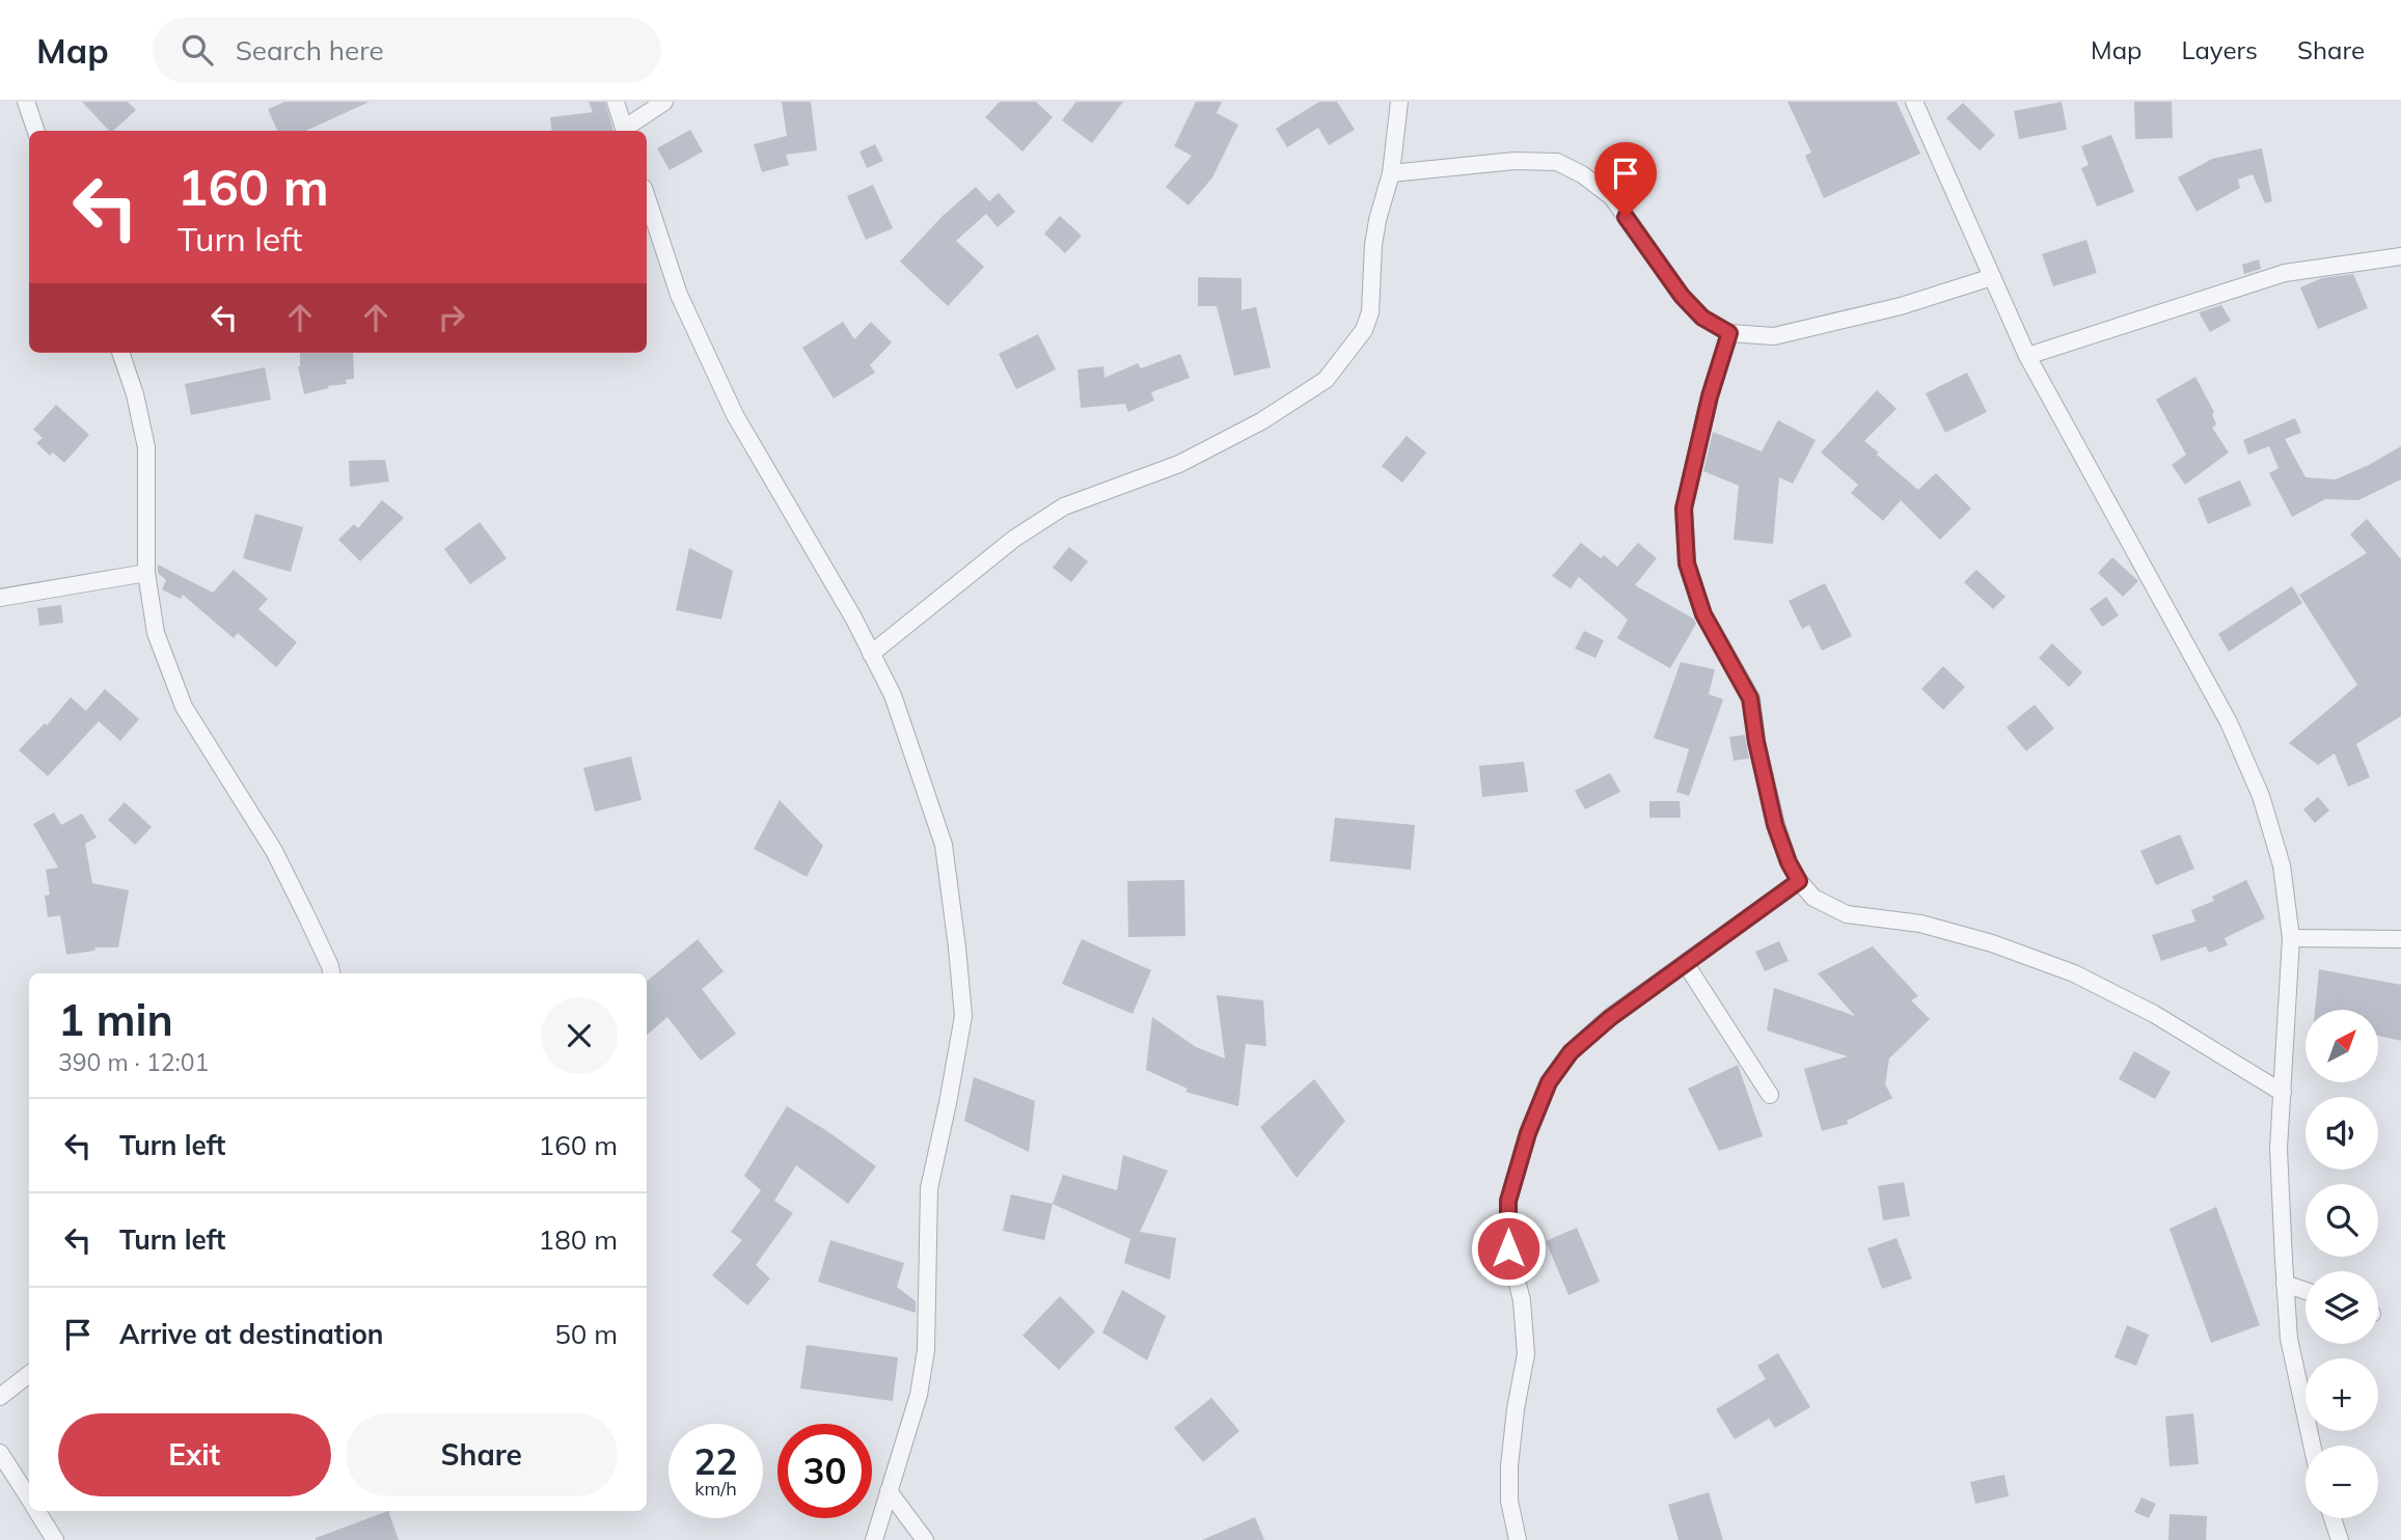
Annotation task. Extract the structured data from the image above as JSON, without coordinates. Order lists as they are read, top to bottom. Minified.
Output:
{"north":"top right","page":{"header":"Map","search":"Search here","nav":["Map","Layers","Share"],"turn":["160 m","Turn left"],"heading":["1 min","390 m · 12:01"],"map_buttons":["+","−"],"list":[{"name":"Turn left","value":"160 m"},{"name":"Turn left","value":"180 m"},{"name":"Arrive at destination","value":"50 m"}],"buttons":["Exit","Share"],"speed":"22 km/h","limit":"30"}}
